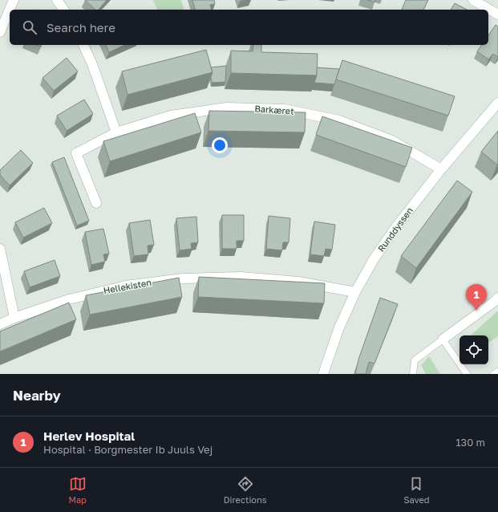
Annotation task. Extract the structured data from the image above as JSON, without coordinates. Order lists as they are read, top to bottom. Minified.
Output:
{"streets":{"street":["Barkæret","Runddyssen","Hellekisten"]},"crossings":[["Barkæret","Runddyssen"],["Runddyssen","Hellekisten"]],"page":{"search":"Search here","pins":"1","heading":"Nearby","list":[{"mark":"1","name":"Herlev Hospital","note":"Hospital · Borgmester Ib Juuls Vej","value":"130 m"}],"nav":["Map","Directions","Saved"]}}
